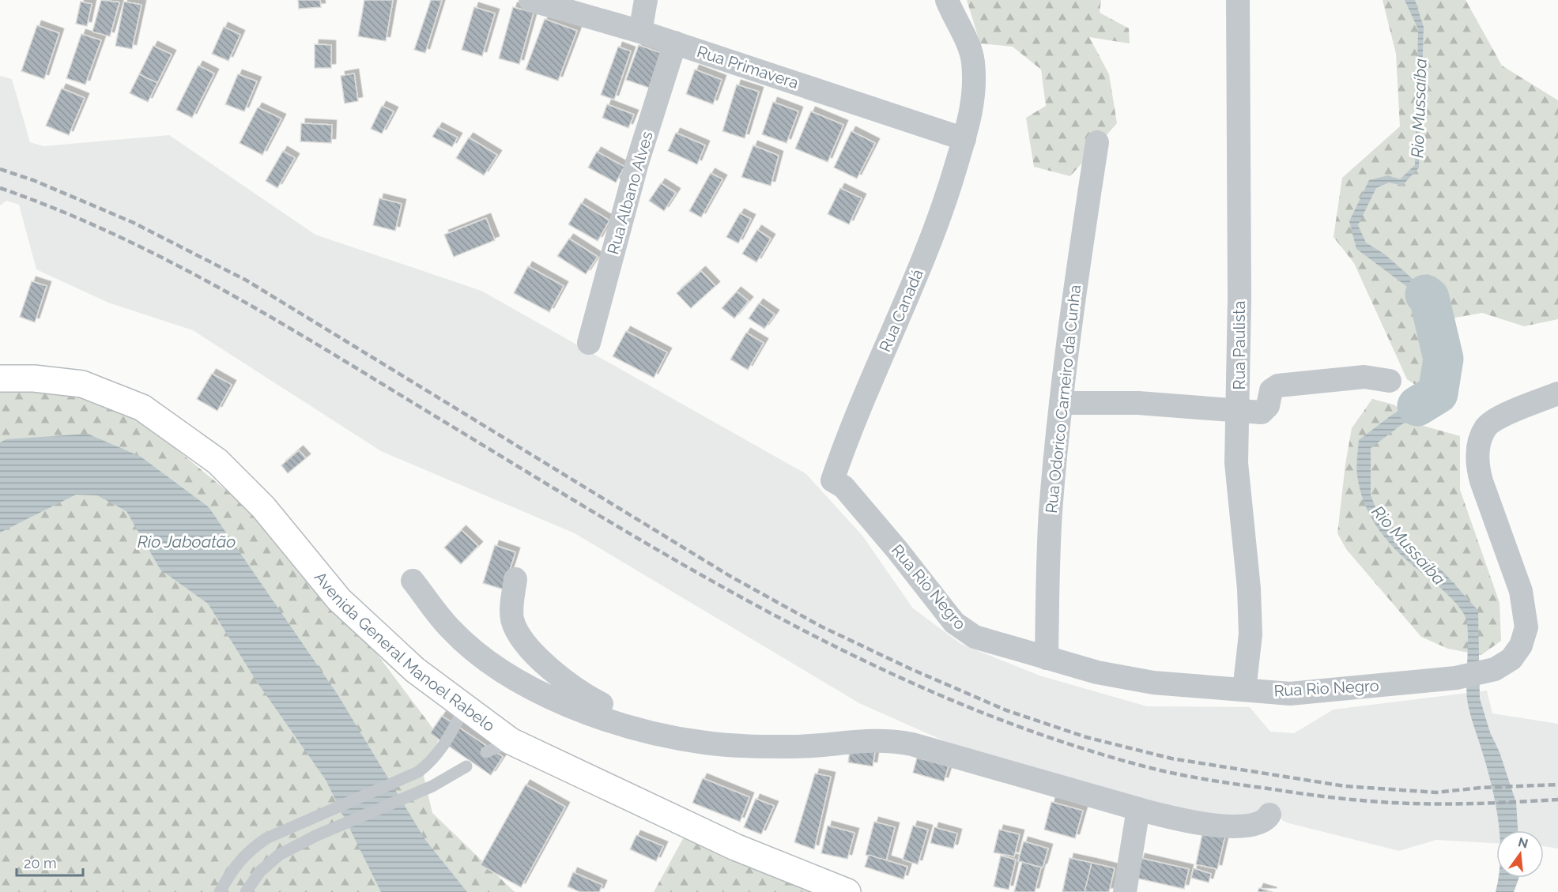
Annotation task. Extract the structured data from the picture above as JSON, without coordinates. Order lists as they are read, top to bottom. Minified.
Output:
{"streets":{"main road":["Avenida General Manoel Rabelo"],"street":["Rua Primavera","Rua Albano Alves","Rua Canadá","Rua Paulista","Rua Odorico Carneiro da Cunha","Rua Rio Negro"]},"crossings":[["Rua Primavera","Rua Albano Alves"],["Rua Primavera","Rua Canadá"],["Rua Canadá","Rua Rio Negro"],["Rua Paulista","Rua Rio Negro"],["Rua Odorico Carneiro da Cunha","Rua Rio Negro"]],"water":["Rio Mussaíba","Rio Jaboatão"],"scale_bar":"20 m","north":"top"}
